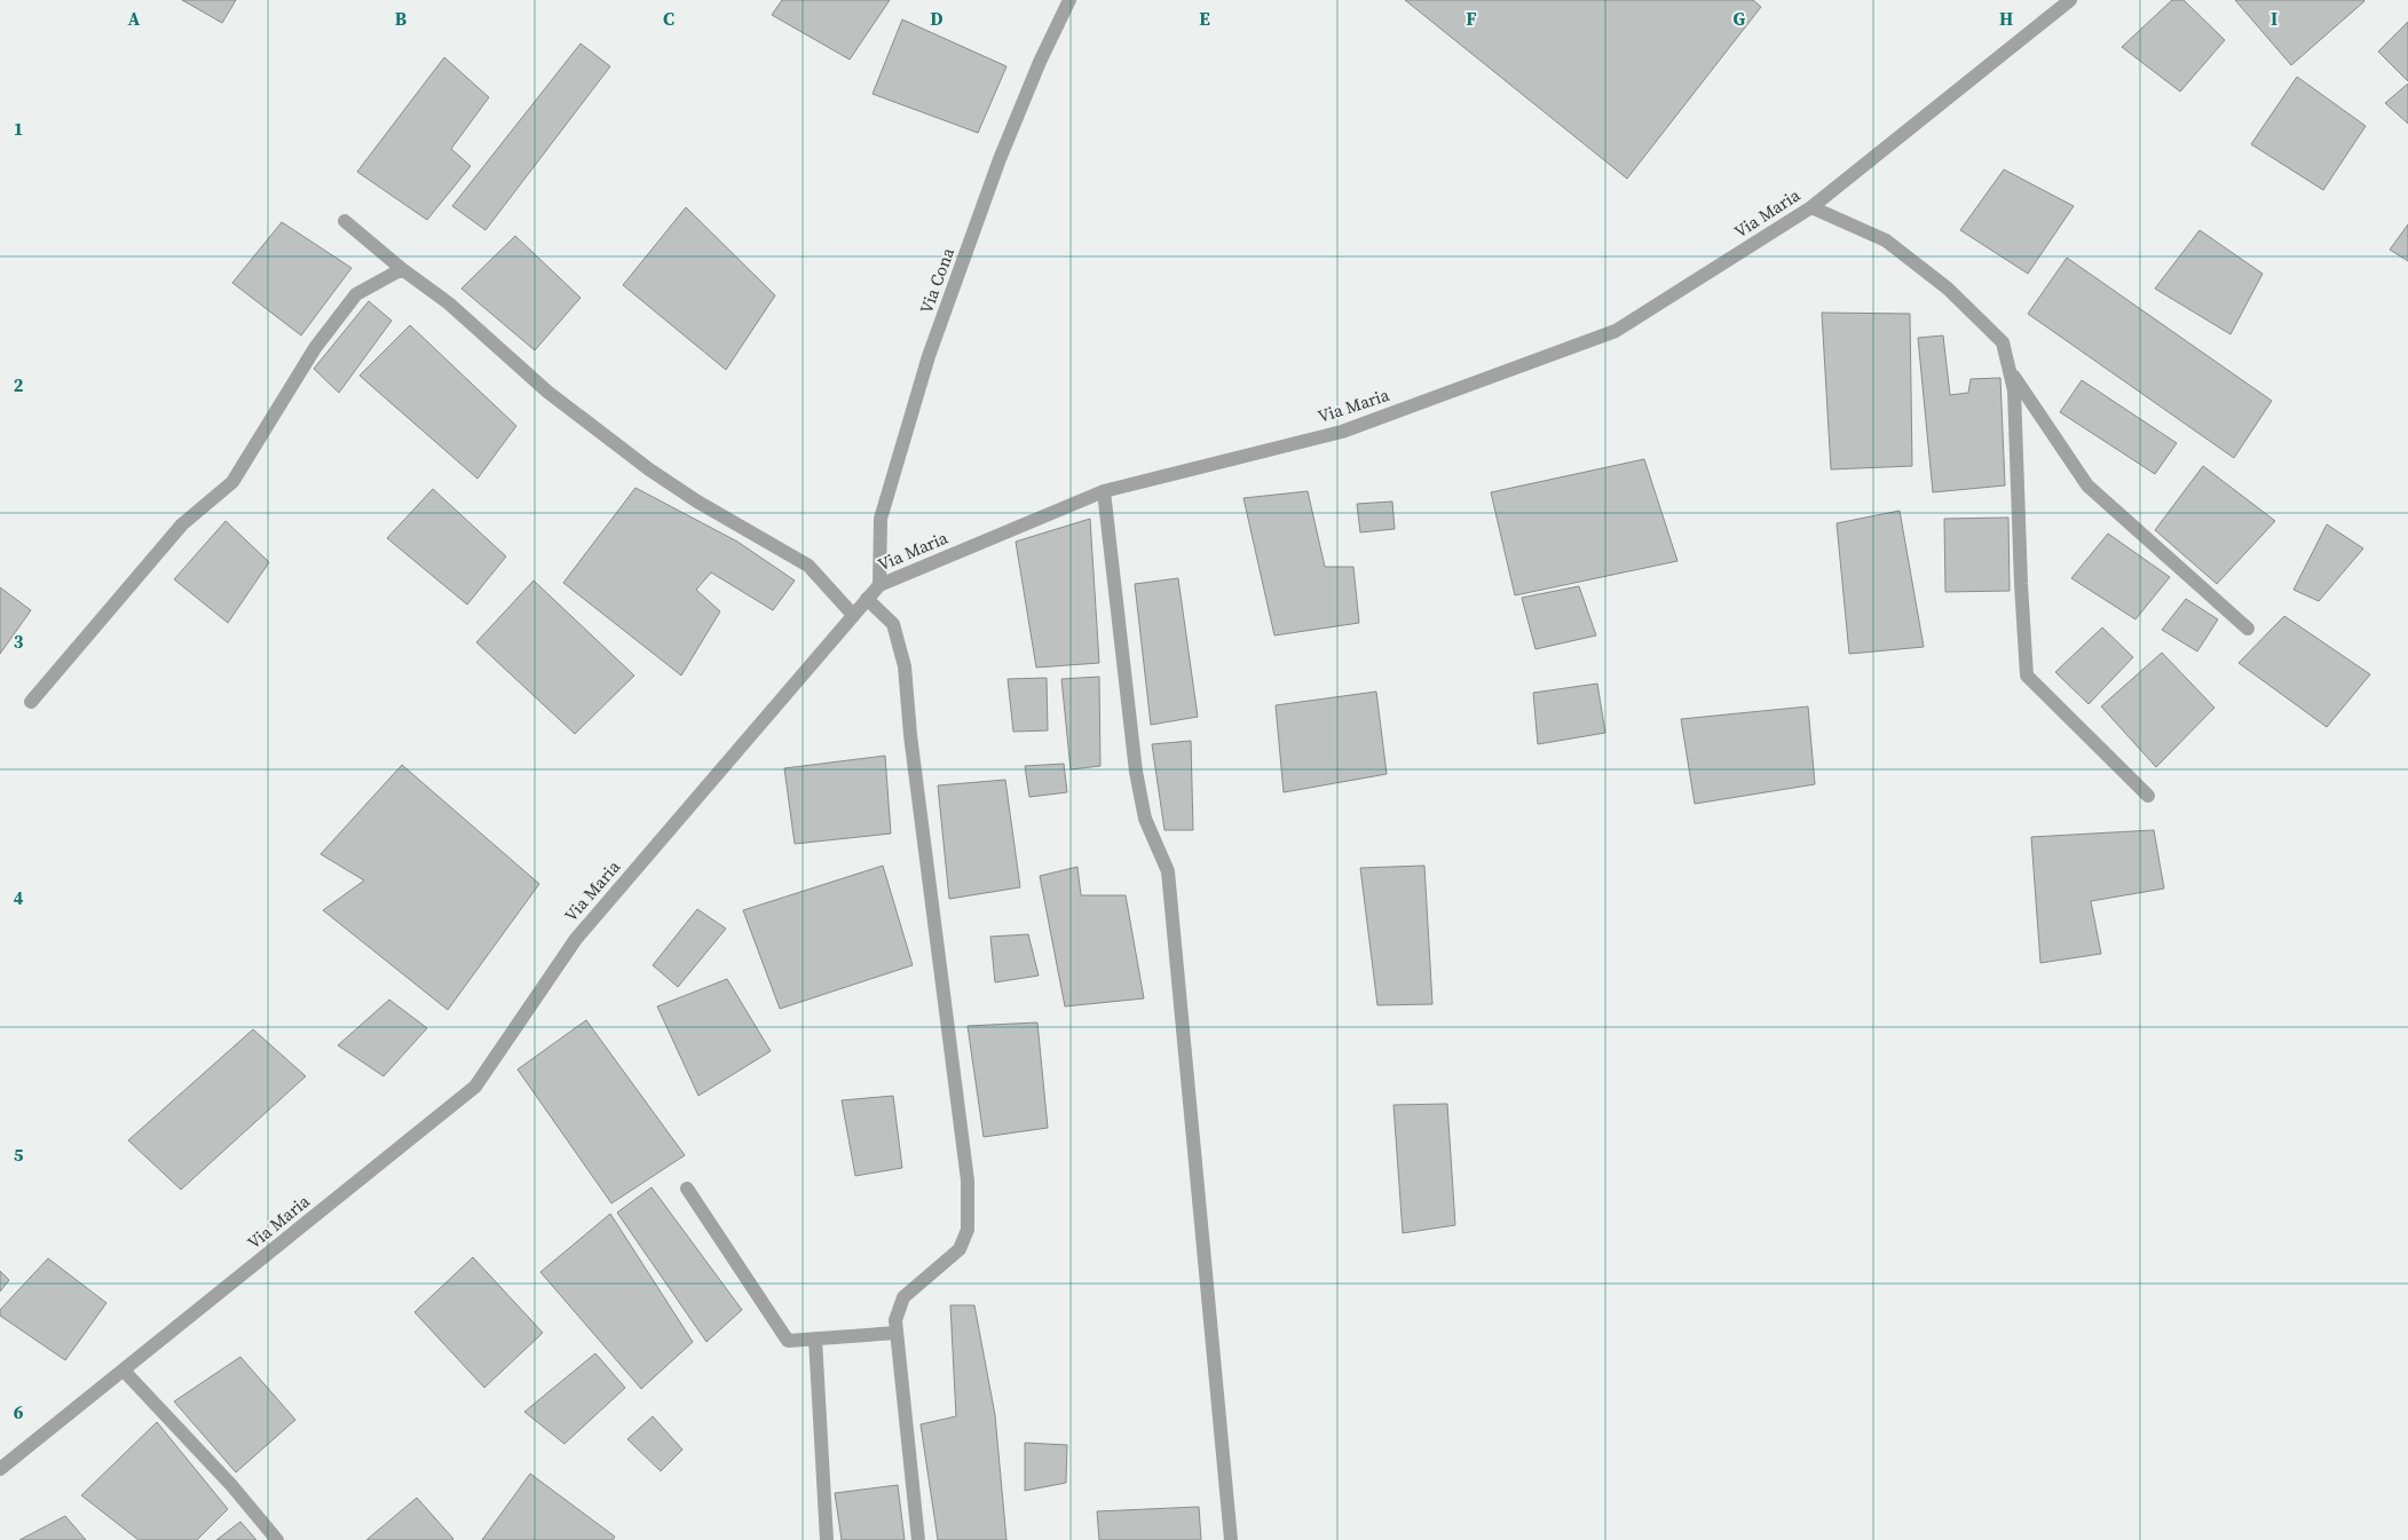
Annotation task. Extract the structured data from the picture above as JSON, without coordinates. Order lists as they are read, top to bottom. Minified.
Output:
{"streets":{"street":["Via Maria","Via Cona"]},"crossings":[["Via Maria","Via Cona"]],"grid":{"columns":["A","B","C","D","E","F","G","H","I"],"rows":["1","2","3","4","5","6"]}}
